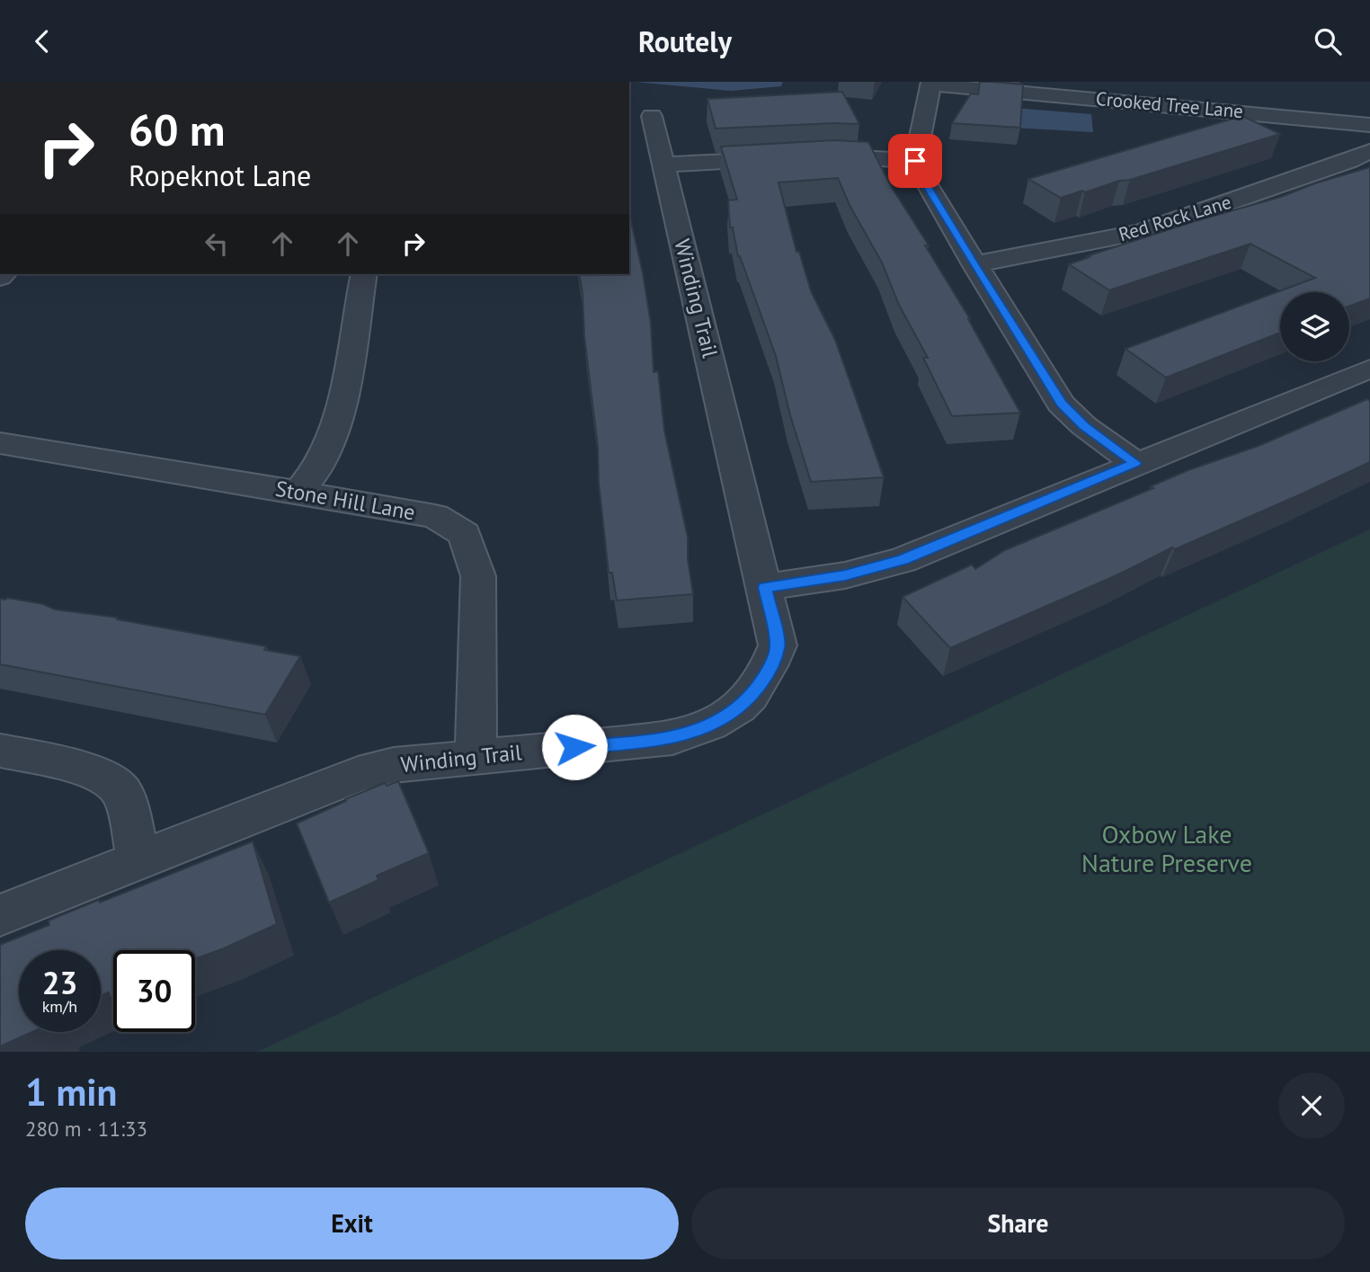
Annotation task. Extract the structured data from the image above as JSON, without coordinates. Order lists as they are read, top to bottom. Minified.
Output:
{"streets":{"street":["Crooked Tree Lane","Red Rock Lane","Winding Trail","Stone Hill Lane"]},"crossings":[["Winding Trail","Stone Hill Lane"]],"parks":["Oxbow Lake Nature Preserve"],"page":{"header":"Routely","turn":["60 m","Ropeknot Lane"],"speed":"23 km/h","limit":"30","heading":["1 min","280 m · 11:33"],"buttons":["Exit","Share"]}}
